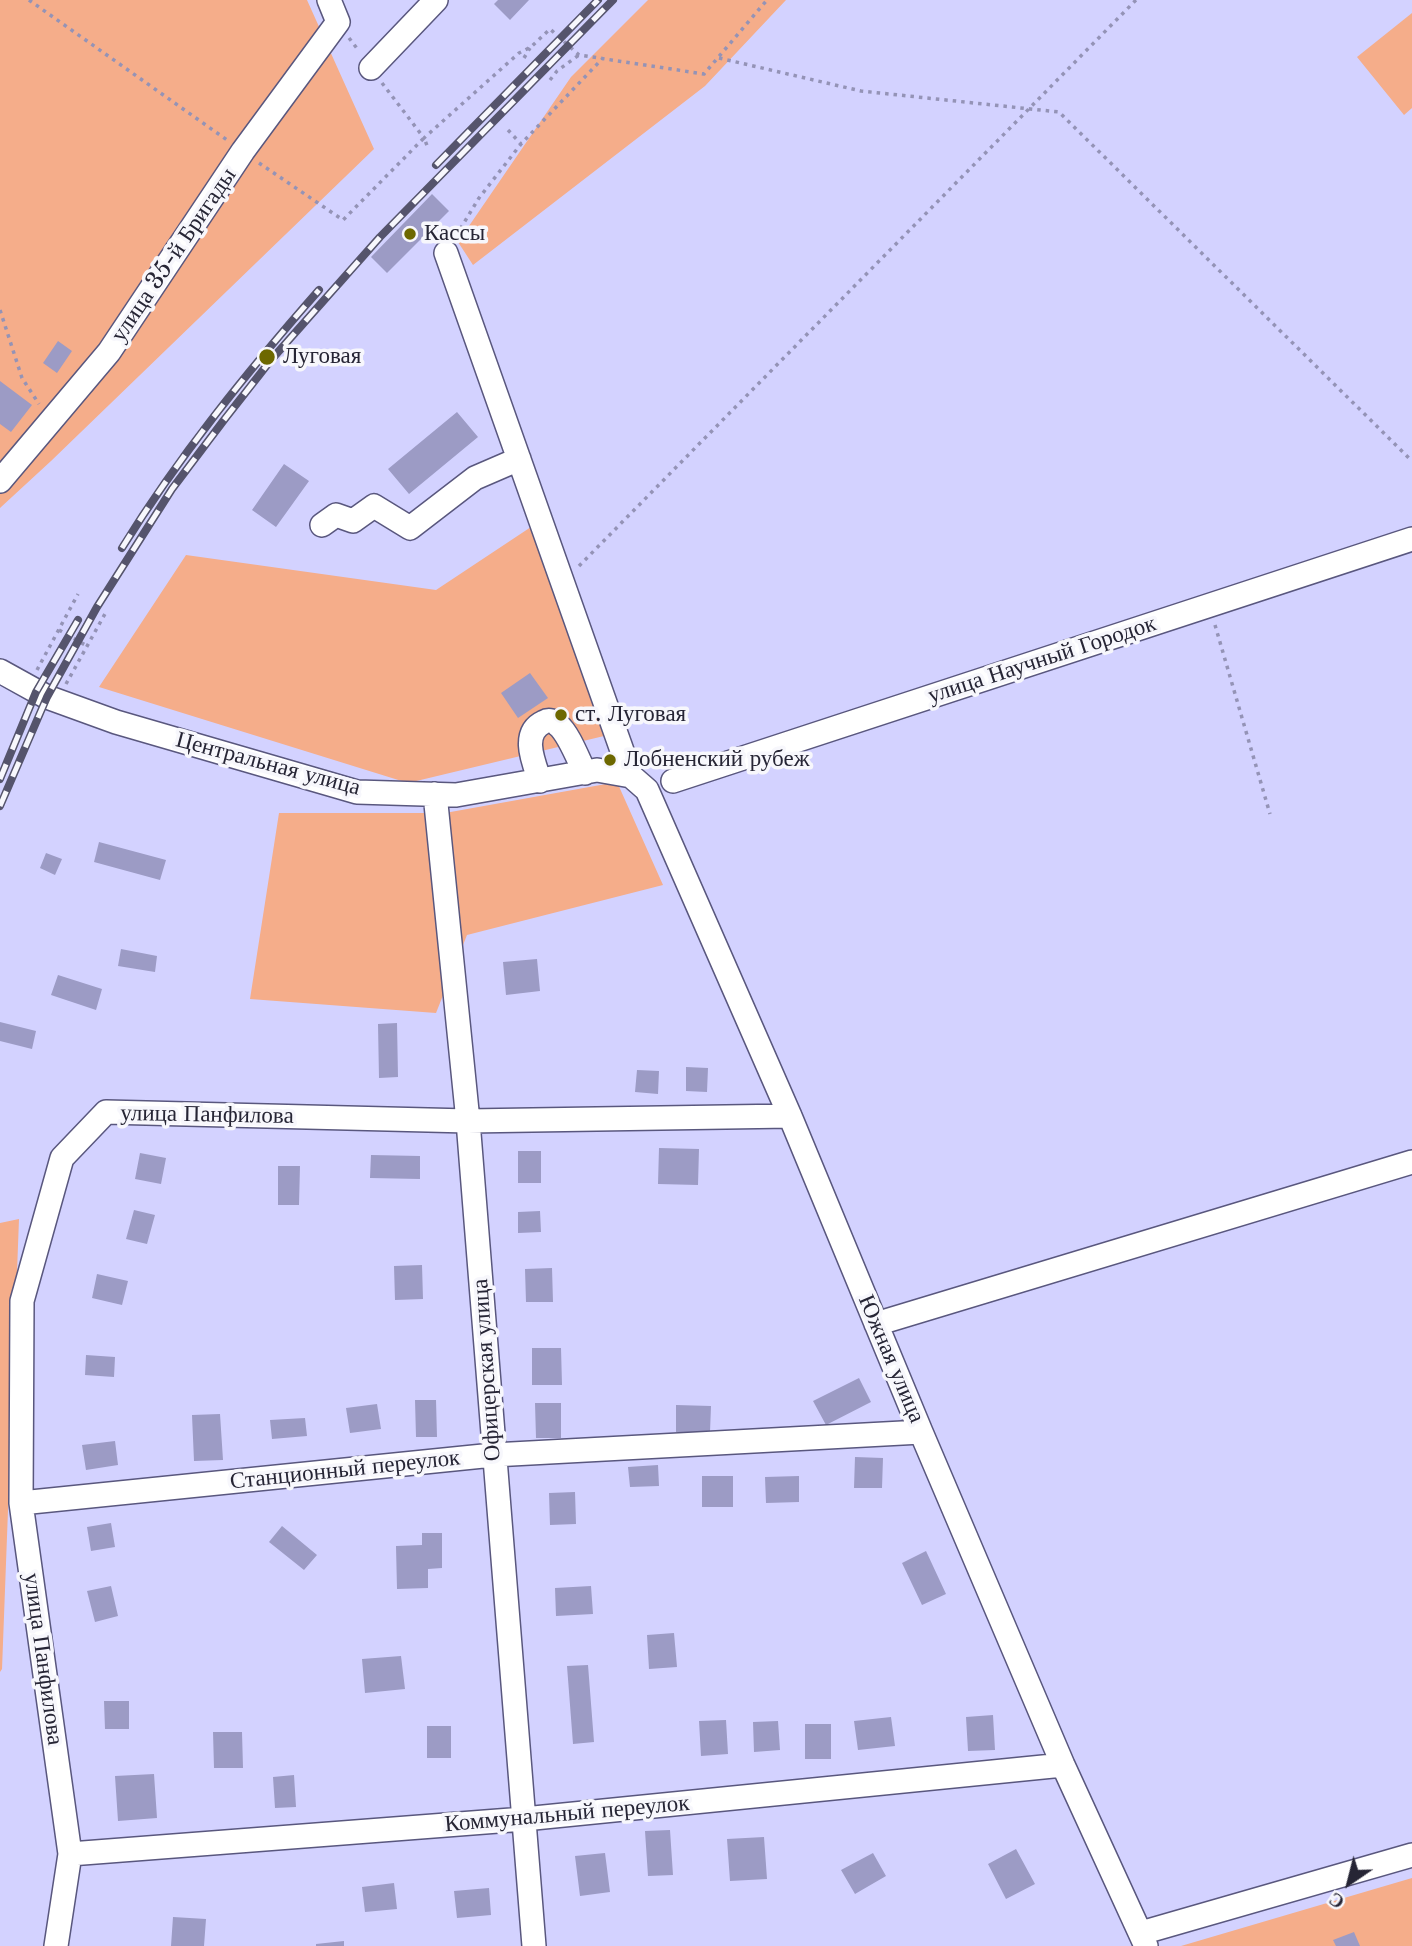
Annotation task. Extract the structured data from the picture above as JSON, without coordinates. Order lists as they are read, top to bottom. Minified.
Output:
{"streets":{"street":["улица 35-й Бригады","улица Научный Городок","Центральная улица","улица Панфилова","Южная улица","Офицерская улица","Станционный переулок","Коммунальный переулок"]},"crossings":[["Центральная улица","Южная улица"],["Центральная улица","Офицерская улица"],["улица Панфилова","Южная улица"],["улица Панфилова","Офицерская улица"],["улица Панфилова","Станционный переулок"],["улица Панфилова","Коммунальный переулок"],["Южная улица","Станционный переулок"],["Южная улица","Коммунальный переулок"],["Офицерская улица","Станционный переулок"],["Офицерская улица","Коммунальный переулок"]],"places":["Кассы","Луговая","ст. Луговая","Лобненский рубеж"],"north":"bottom left"}
